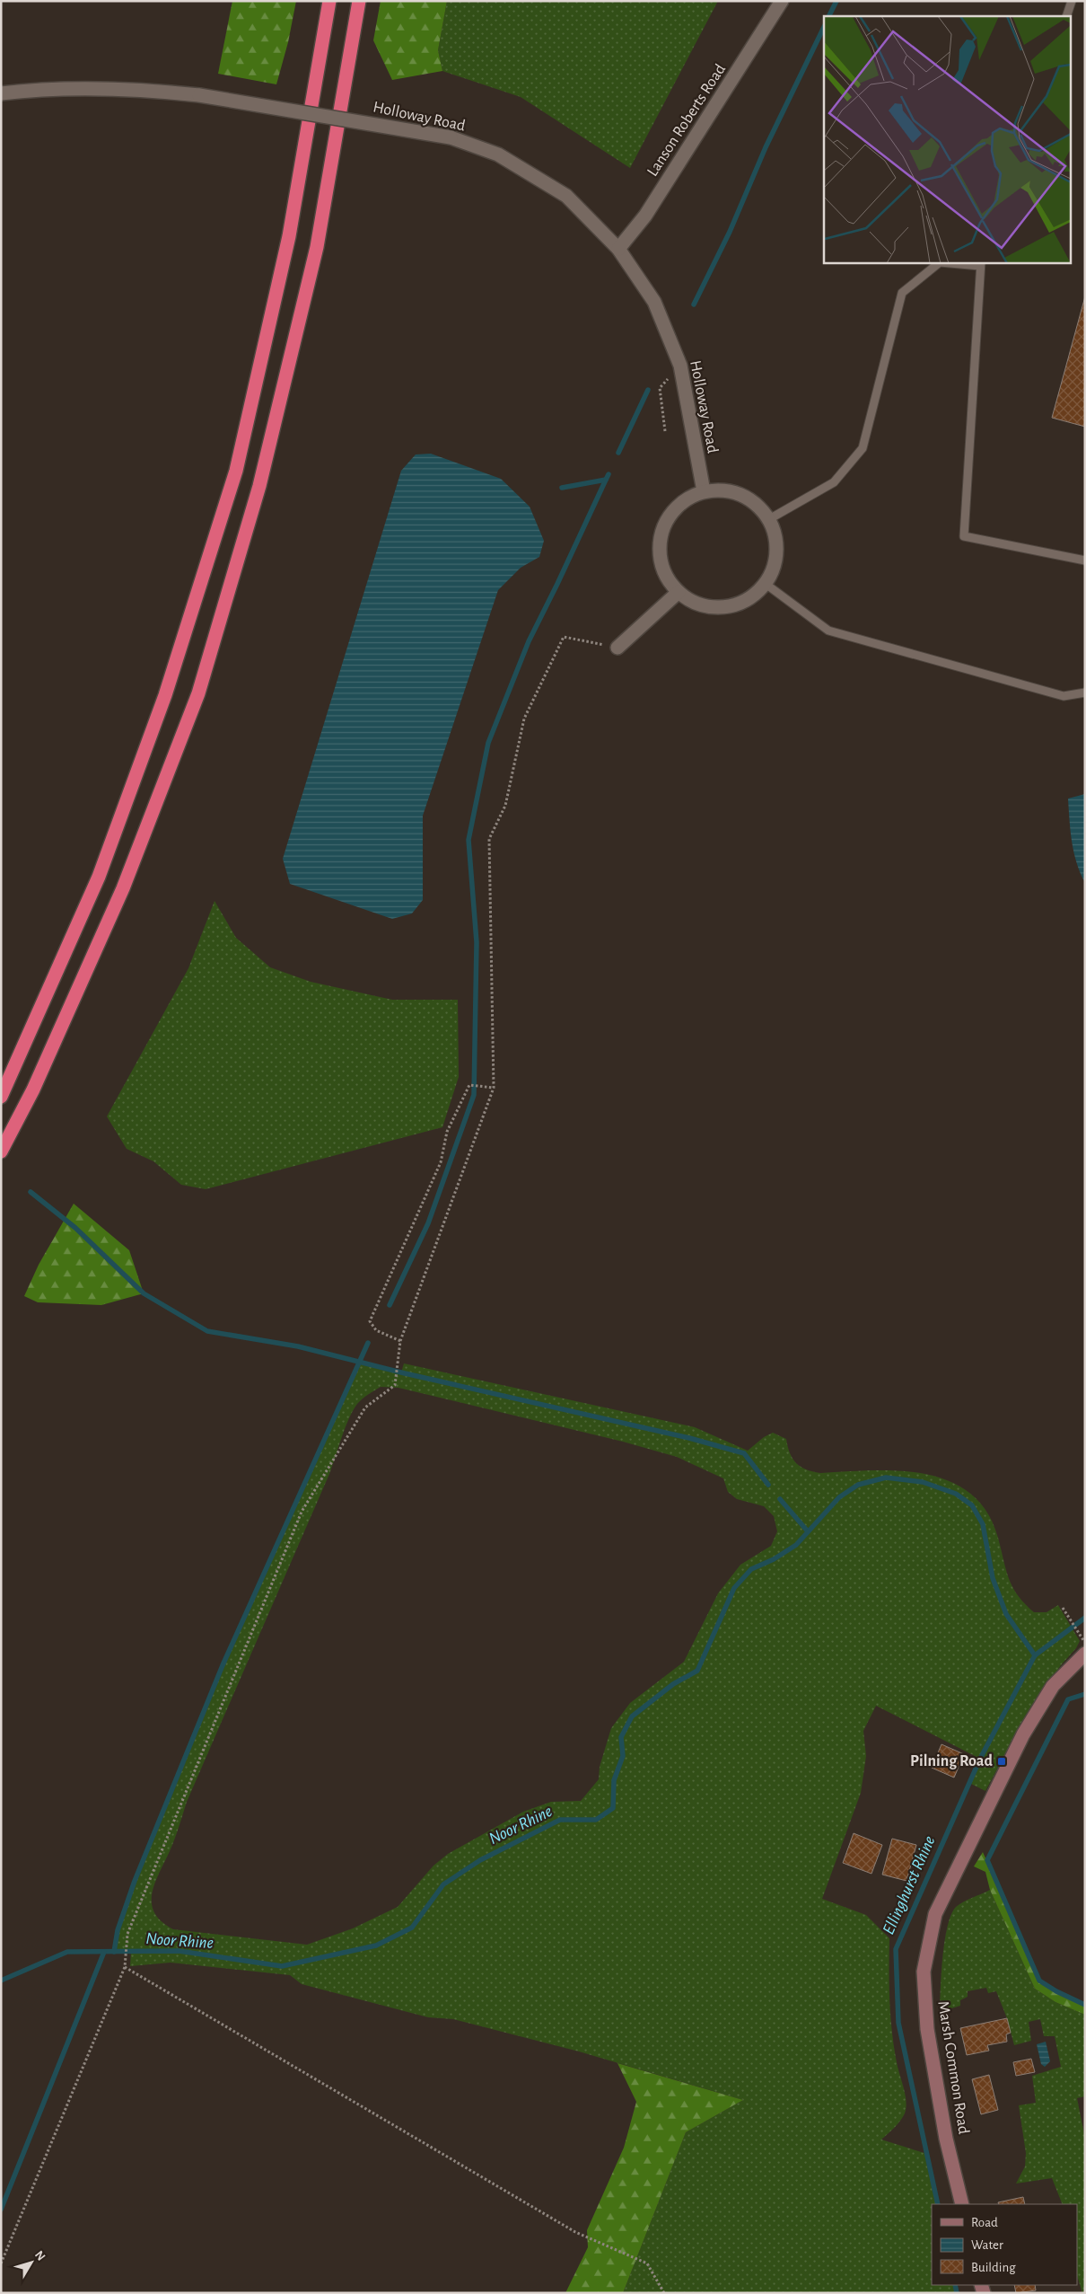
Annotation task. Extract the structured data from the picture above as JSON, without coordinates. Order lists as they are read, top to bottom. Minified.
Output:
{"streets":{"main road":["Marsh Common Road"],"street":["Holloway Road","Lanson Roberts Road"]},"crossings":[["Holloway Road","Lanson Roberts Road"]],"water":["Noor Rhine","Ellinghurst Rhine"],"places":{"transit":["Pilning Road"]},"legend":["Road","Water","Building"],"north":"top right"}
